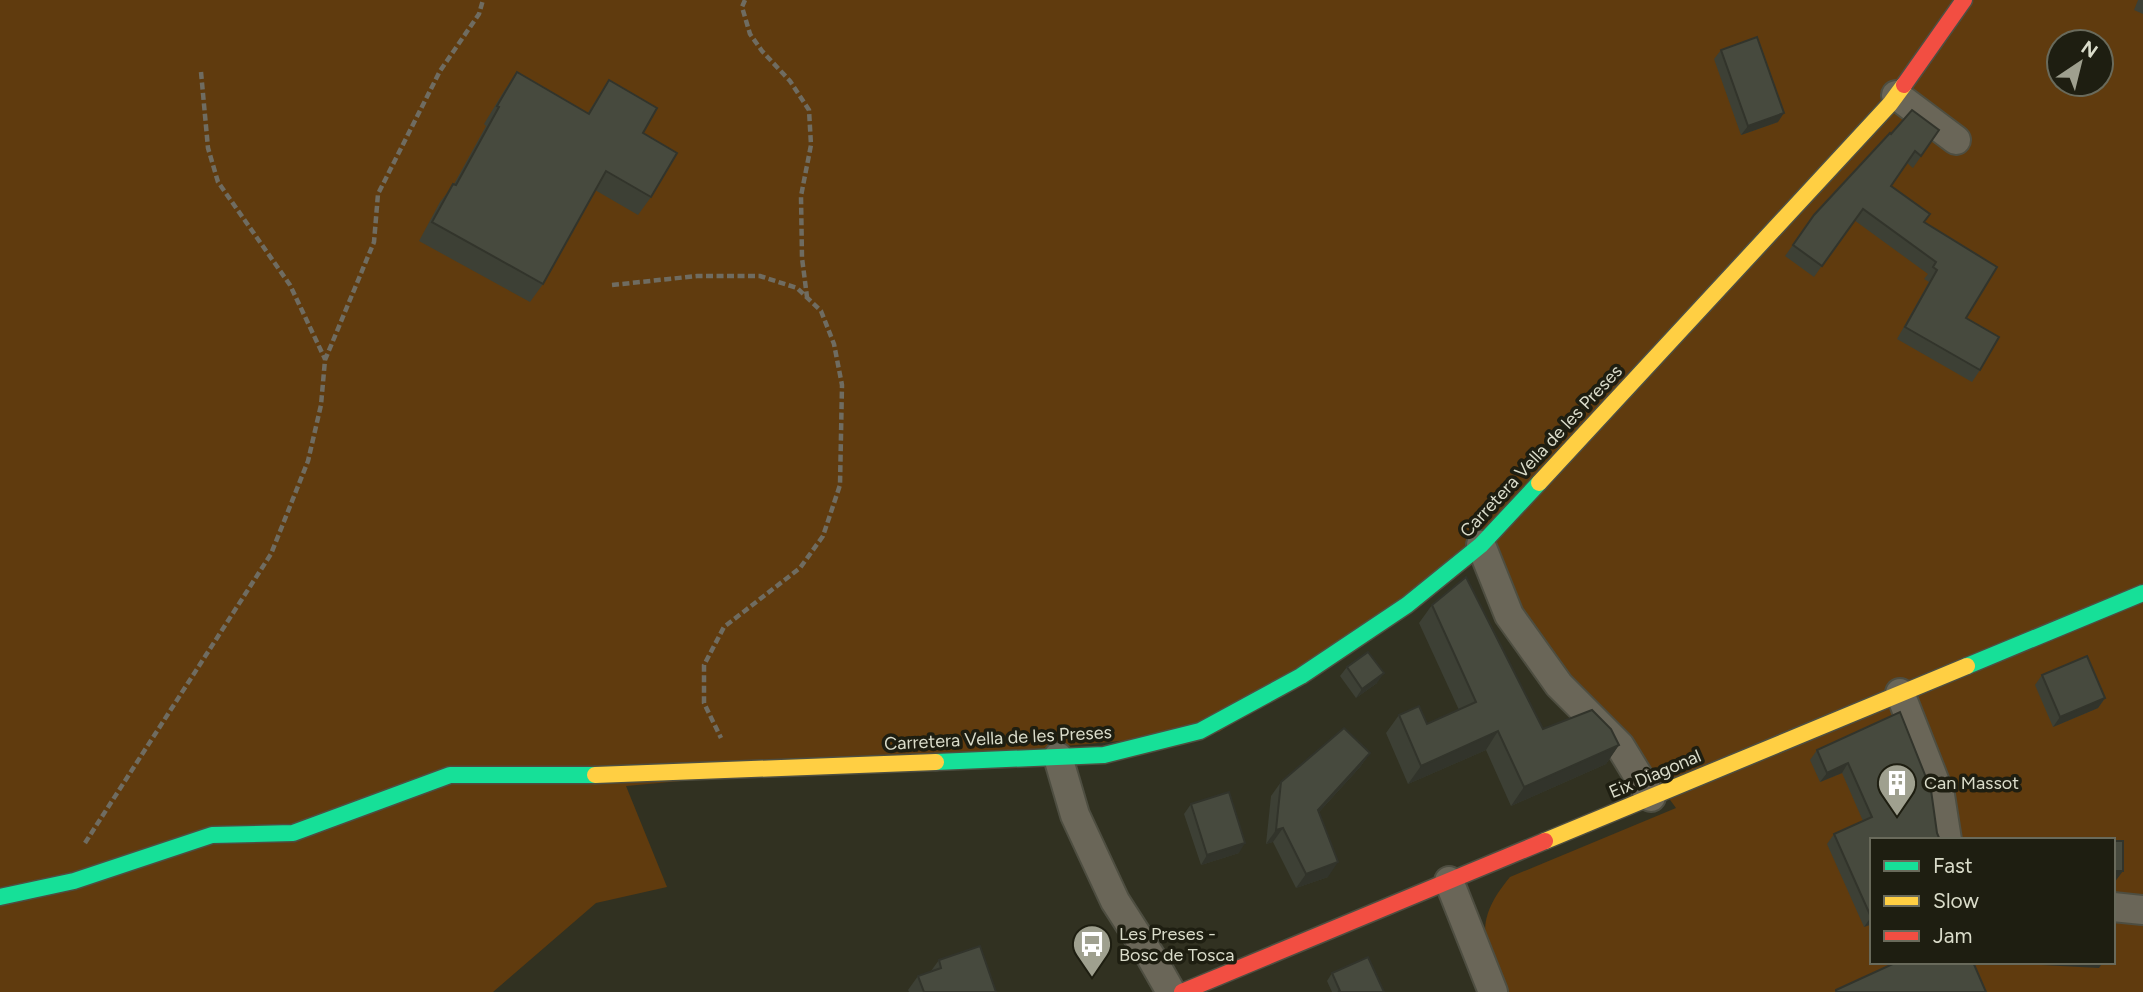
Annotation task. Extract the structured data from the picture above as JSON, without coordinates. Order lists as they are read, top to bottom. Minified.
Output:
{"streets":{"street":["Carretera Vella de les Preses","Eix Diagonal"]},"places":{"building":["Can Massot"],"bus stop":["Les Preses - Bosc de Tosca"]},"legend":["Fast","Slow","Jam"],"north":"top right"}
